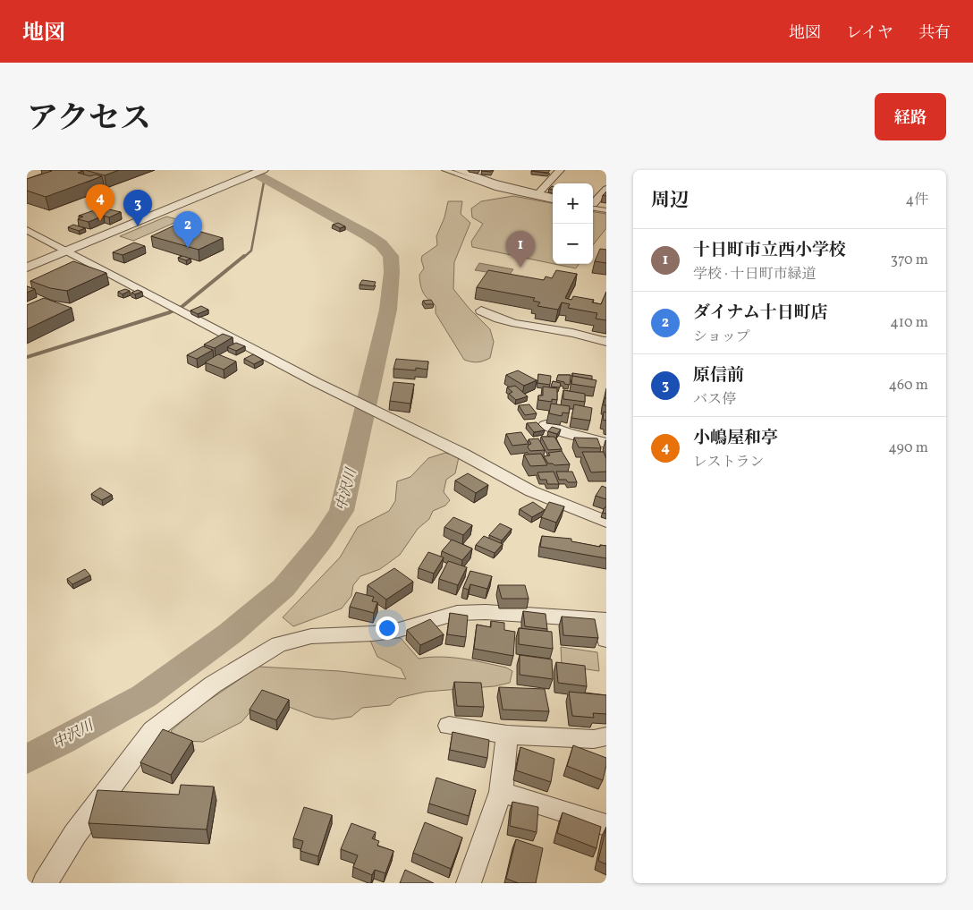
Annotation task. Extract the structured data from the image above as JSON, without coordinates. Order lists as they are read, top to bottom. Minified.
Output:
{"water":["中沢川"],"page":{"header":"地図","nav":["地図","レイヤ","共有"],"title":"アクセス","buttons":"経路","heading":["周辺","4件"],"map_buttons":["+","−"],"pins":["4","3","2","1"],"list":[{"mark":"1","name":"十日町市立西小学校","note":"学校 · 十日町市緑道","value":"370 m"},{"mark":"2","name":"ダイナム十日町店","note":"ショップ","value":"410 m"},{"mark":"3","name":"原信前","note":"バス停","value":"460 m"},{"mark":"4","name":"小嶋屋和亭","note":"レストラン","value":"490 m"}]}}
